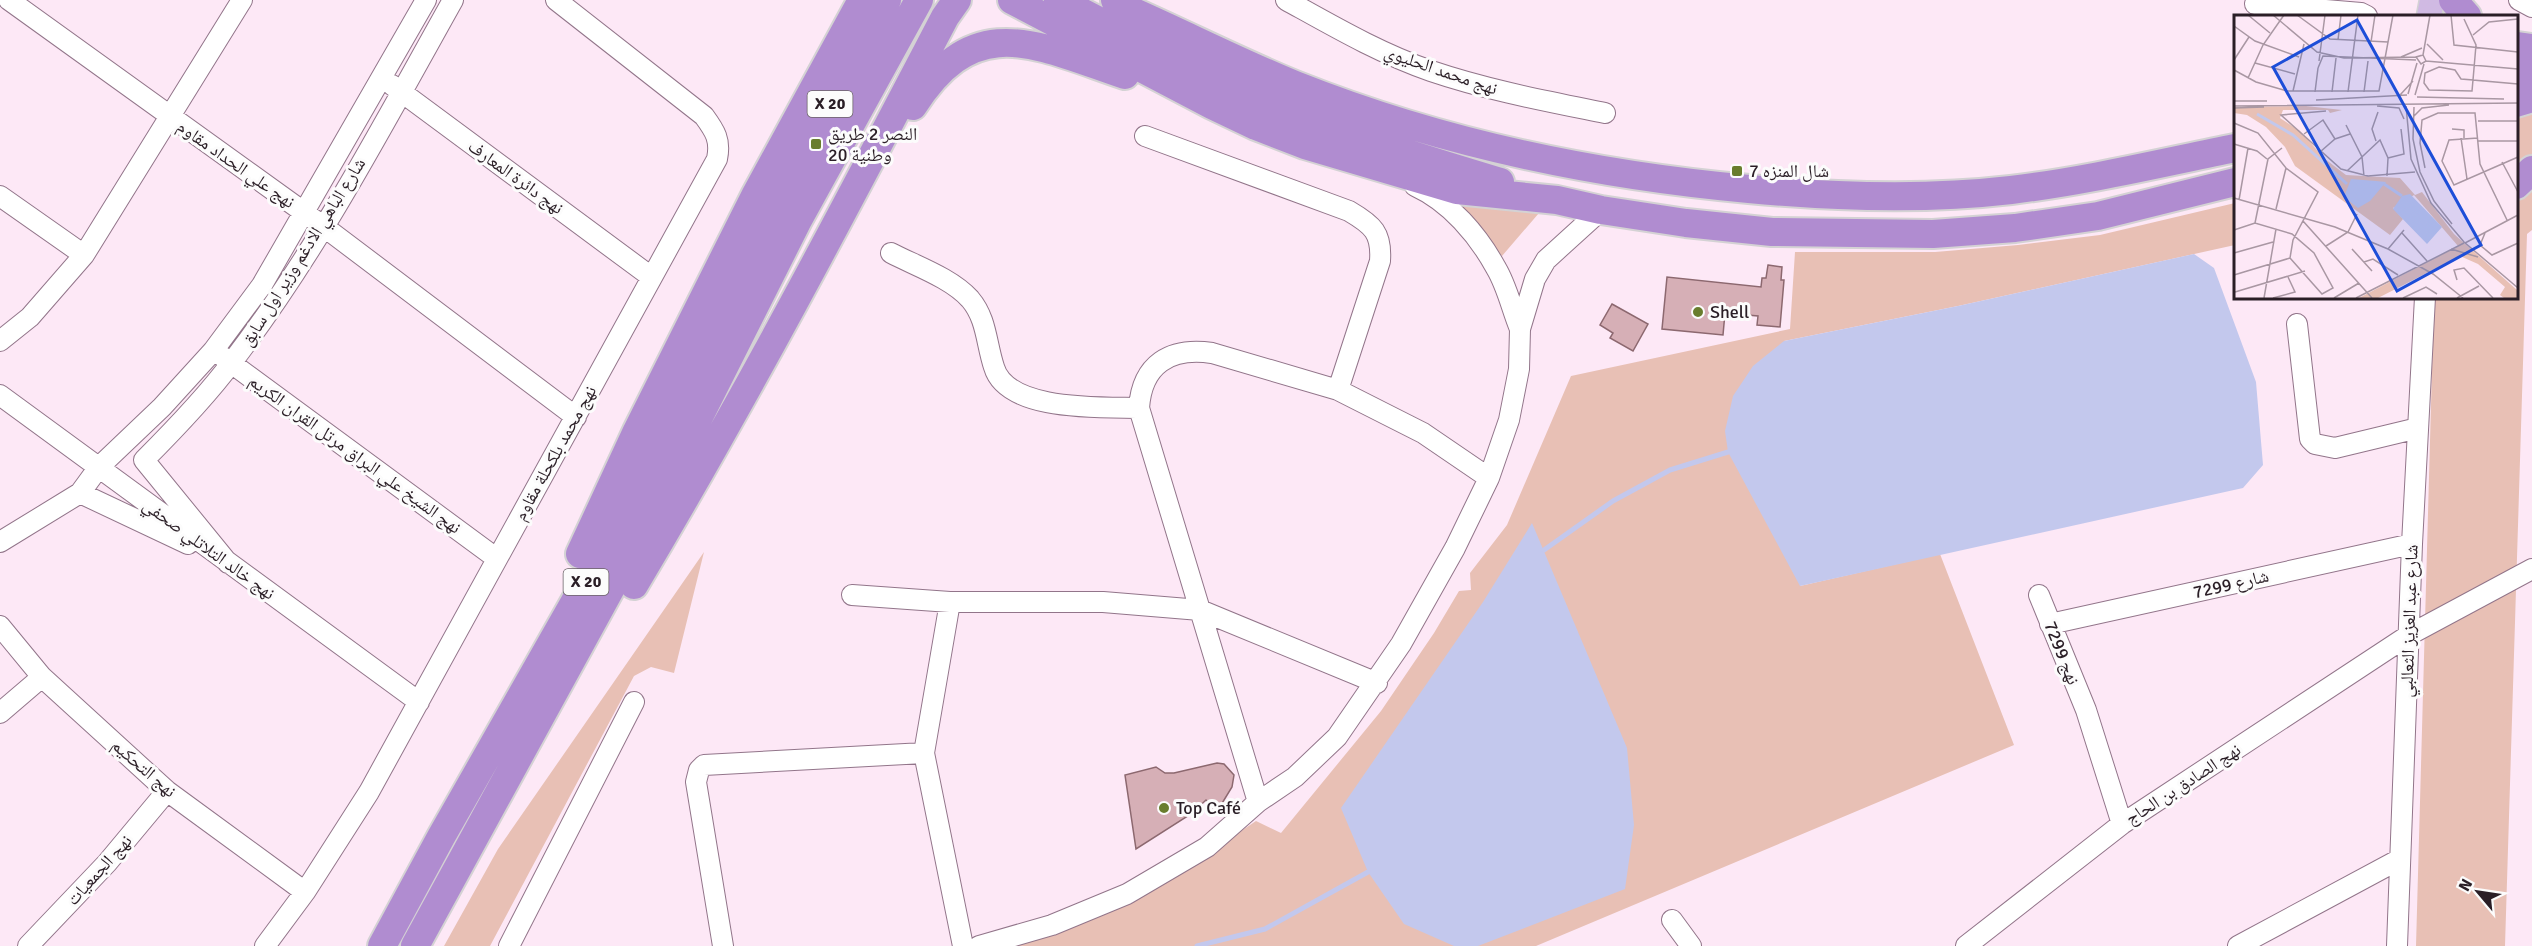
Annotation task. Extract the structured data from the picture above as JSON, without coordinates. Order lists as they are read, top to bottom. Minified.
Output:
{"streets":{"highway":["X 20"],"street":["نهج محمد الحليوي","نهج علي الحداد مقاوم","نهج دائرة المعارف","شارع الباهي الادغم وزير اول سابق","نهج محمد بلكحلة مقاوم","نهج الشيخ علي البراق مرتل القران الكريم","نهج خالد التلاتلي صحفي","شارع 7299","شارع عبد العزيز الثعالبي","نهج 7299","نهج التحكيم","نهج الصادق بن الحاج","نهج الجمعيات"]},"crossings":[["نهج علي الحداد مقاوم","شارع الباهي الادغم وزير اول سابق"],["نهج علي الحداد مقاوم","نهج محمد بلكحلة مقاوم"],["نهج دائرة المعارف","شارع الباهي الادغم وزير اول سابق"],["نهج دائرة المعارف","نهج محمد بلكحلة مقاوم"],["شارع الباهي الادغم وزير اول سابق","نهج الشيخ علي البراق مرتل القران الكريم"],["شارع الباهي الادغم وزير اول سابق","نهج خالد التلاتلي صحفي"],["نهج محمد بلكحلة مقاوم","نهج الشيخ علي البراق مرتل القران الكريم"],["نهج محمد بلكحلة مقاوم","نهج خالد التلاتلي صحفي"],["نهج محمد بلكحلة مقاوم","نهج التحكيم"],["شارع 7299","شارع عبد العزيز الثعالبي"],["شارع 7299","نهج 7299"],["شارع عبد العزيز الثعالبي","نهج الصادق بن الحاج"],["نهج 7299","نهج الصادق بن الحاج"],["نهج التحكيم","نهج الجمعيات"]],"places":{"transit":["النصر 2 طريق وطنية 20","شال المنزه 7"],"other":["Shell","Top Café"]},"north":"top left"}
